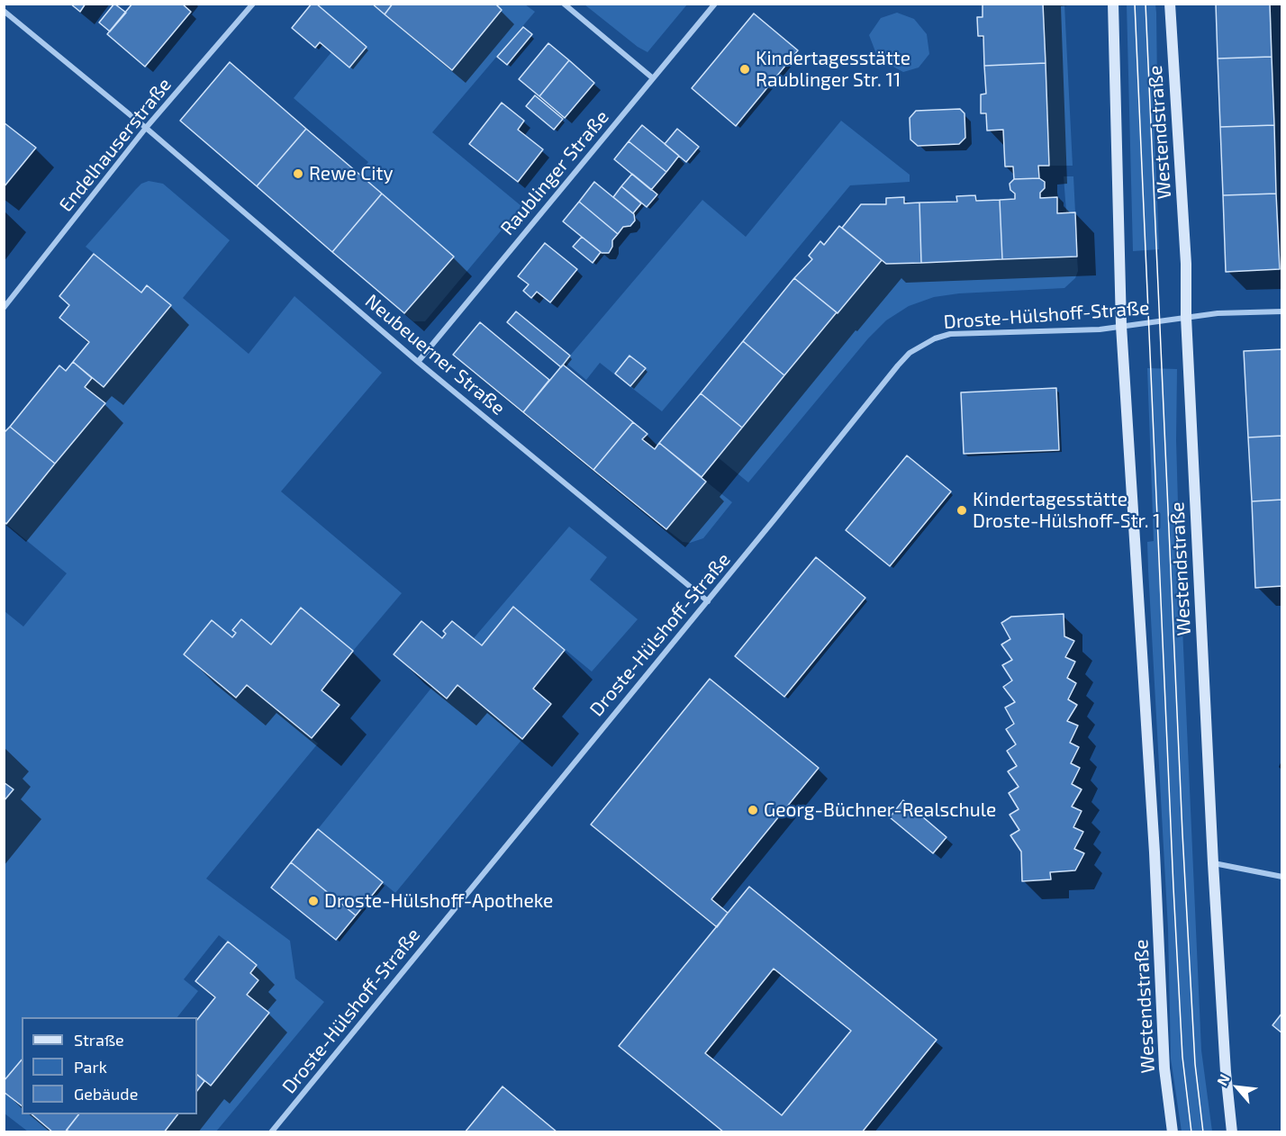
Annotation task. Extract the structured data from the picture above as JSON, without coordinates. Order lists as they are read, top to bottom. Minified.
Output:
{"streets":{"main road":["Westendstraße"],"street":["Endelhauserstraße","Raublinger Straße","Droste-Hülshoff-Straße","Neubeuerner Straße"]},"crossings":[["Westendstraße","Droste-Hülshoff-Straße"],["Endelhauserstraße","Neubeuerner Straße"],["Raublinger Straße","Neubeuerner Straße"],["Droste-Hülshoff-Straße","Neubeuerner Straße"]],"places":["Kindertagesstätte Raublinger Str. 11","Rewe City","Kindertagesstätte Droste-Hülshoff-Str. 1","Georg-Büchner-Realschule","Droste-Hülshoff-Apotheke"],"legend":["Straße","Park","Gebäude"],"north":"top left"}
